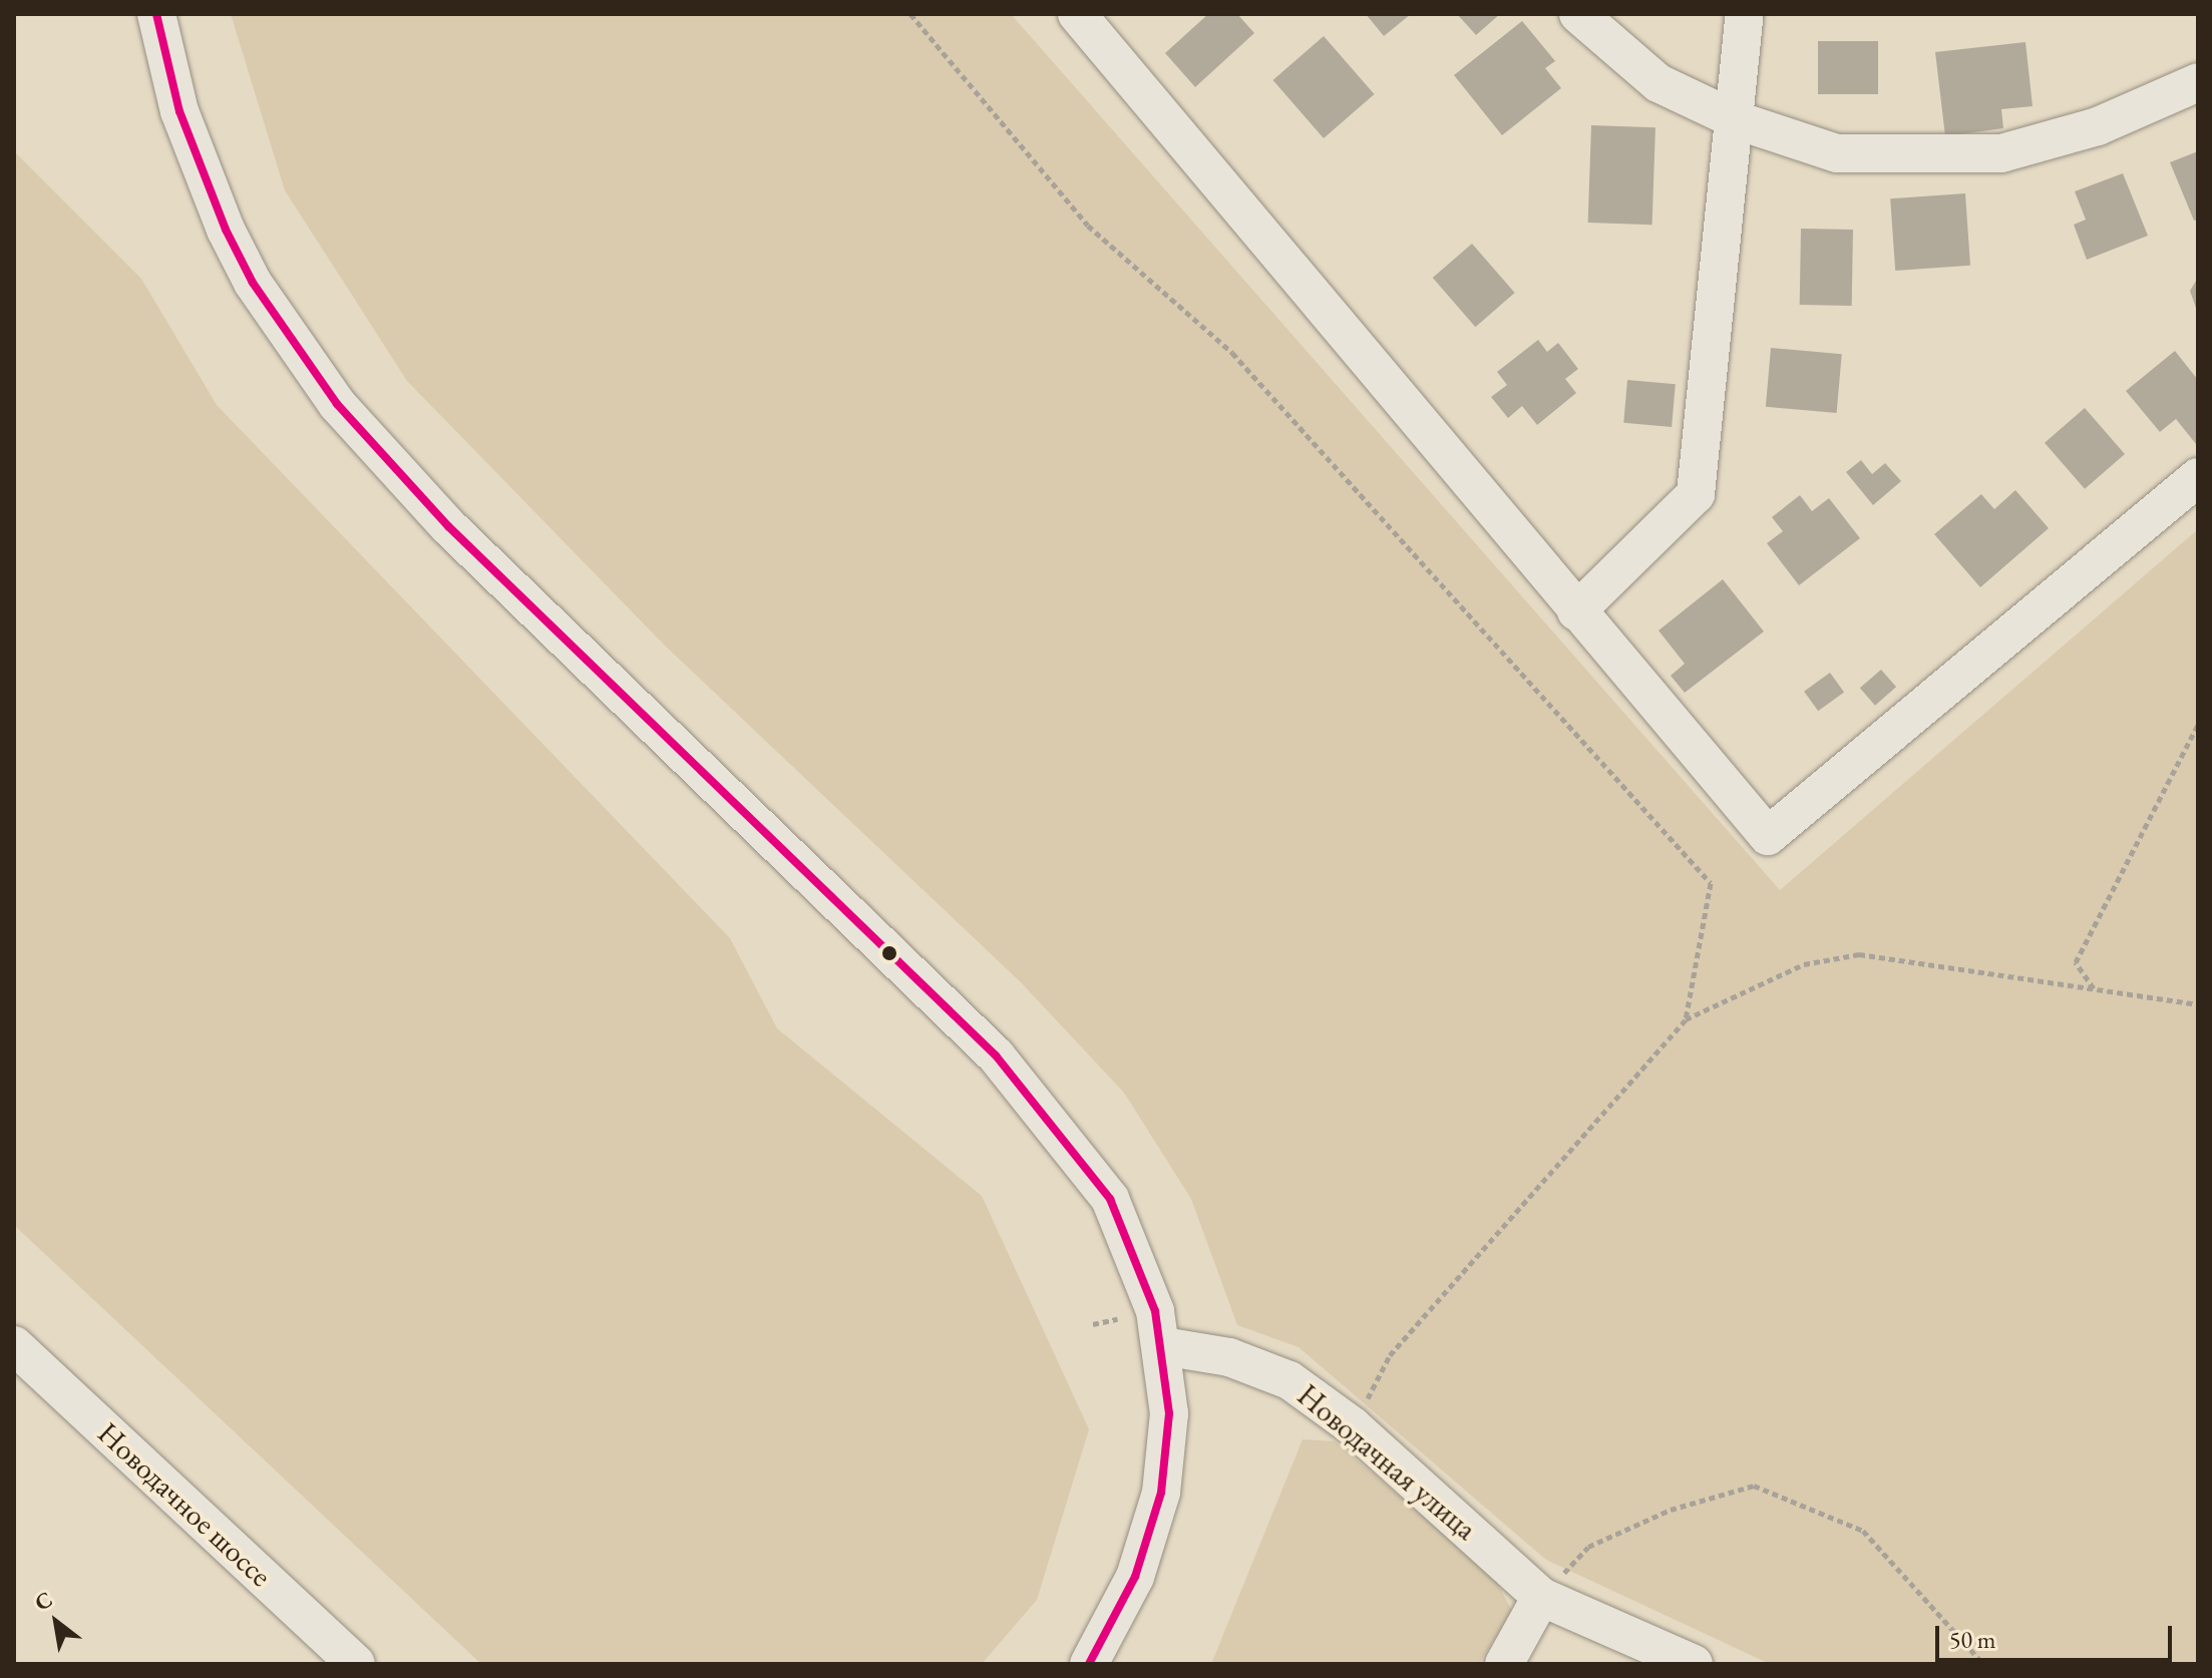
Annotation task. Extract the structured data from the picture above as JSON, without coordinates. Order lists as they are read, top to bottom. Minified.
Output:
{"streets":{"street":["Новодачная улица","Новодачное шоссе"]},"scale_bar":"50 m","north":"top left"}
